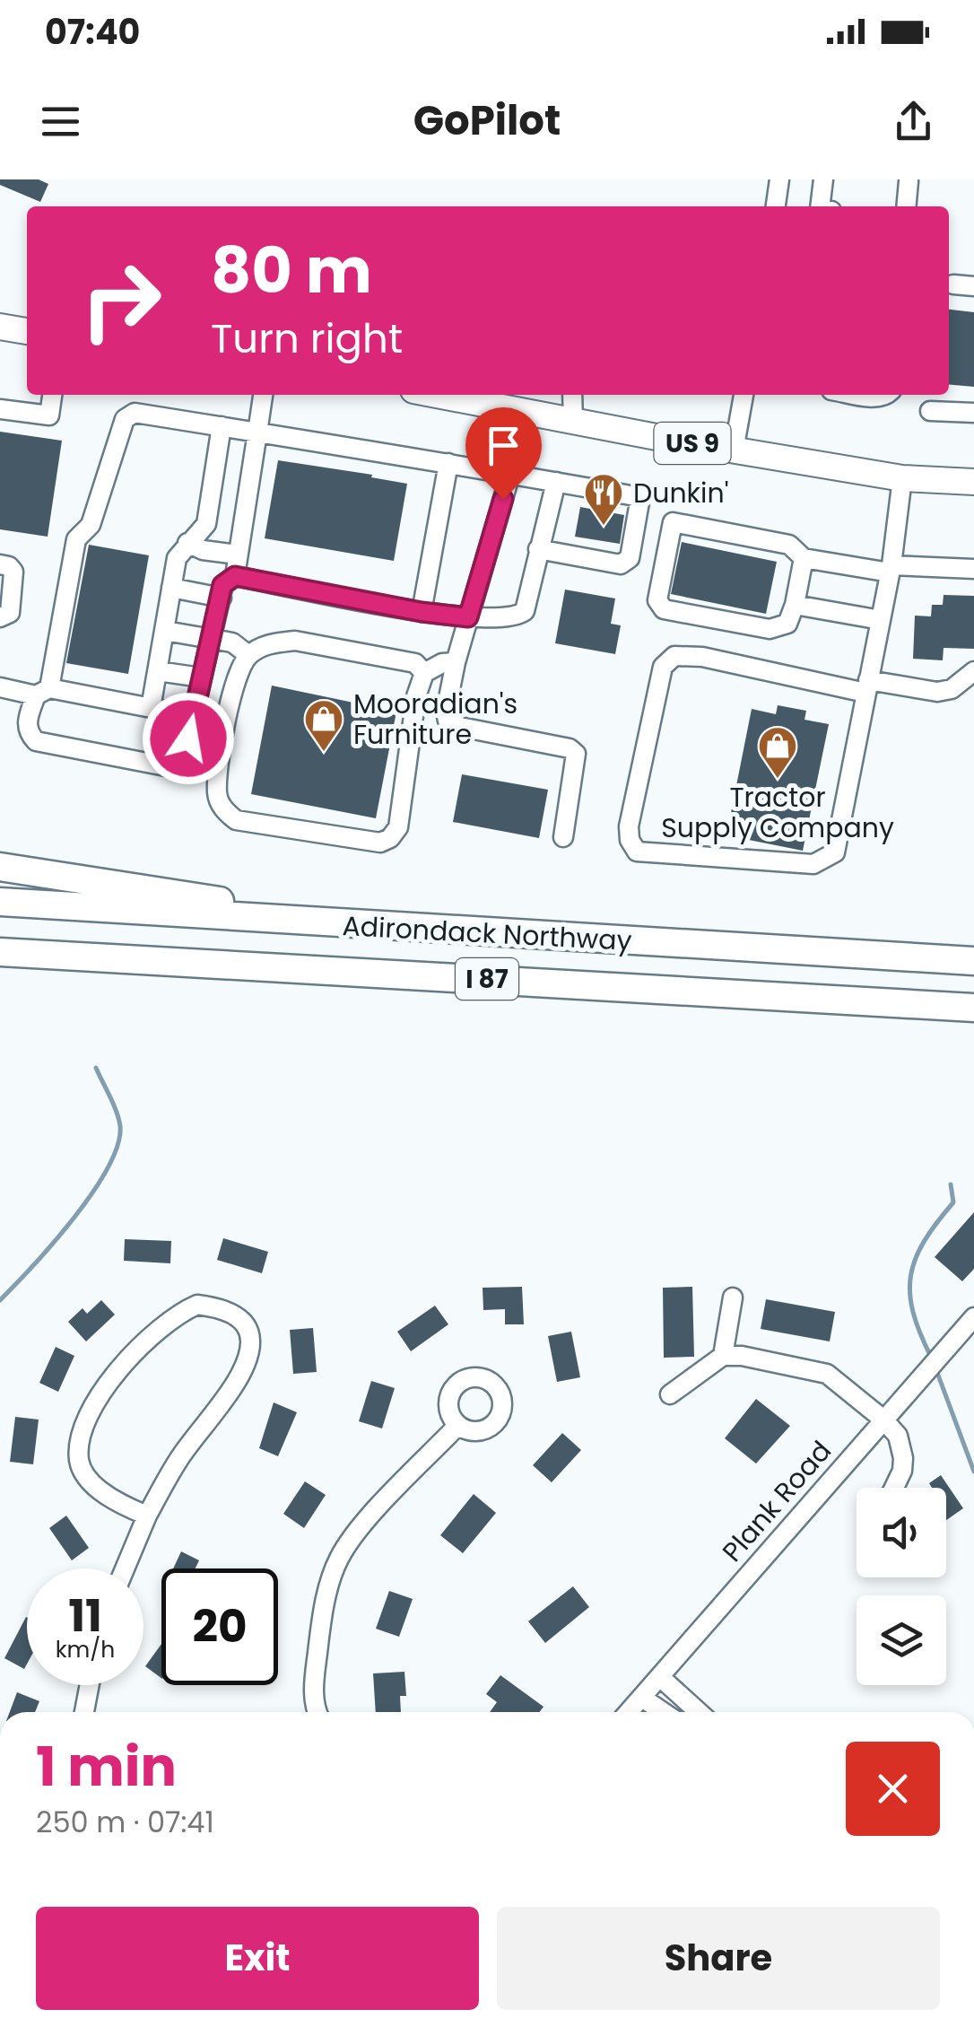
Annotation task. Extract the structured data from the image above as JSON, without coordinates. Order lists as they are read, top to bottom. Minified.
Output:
{"streets":{"highway":["Adirondack Northway","I 87"],"main road":["US 9"],"street":["Plank Road"]},"places":{"restaurant":["Dunkin'"],"shop":["Mooradian's Furniture","Tractor Supply Company"]},"page":{"status":"07:40","header":"GoPilot","turn":["80 m","Turn right"],"speed":"11 km/h","limit":"20","heading":["1 min","250 m · 07:41"],"buttons":["Exit","Share"]}}
